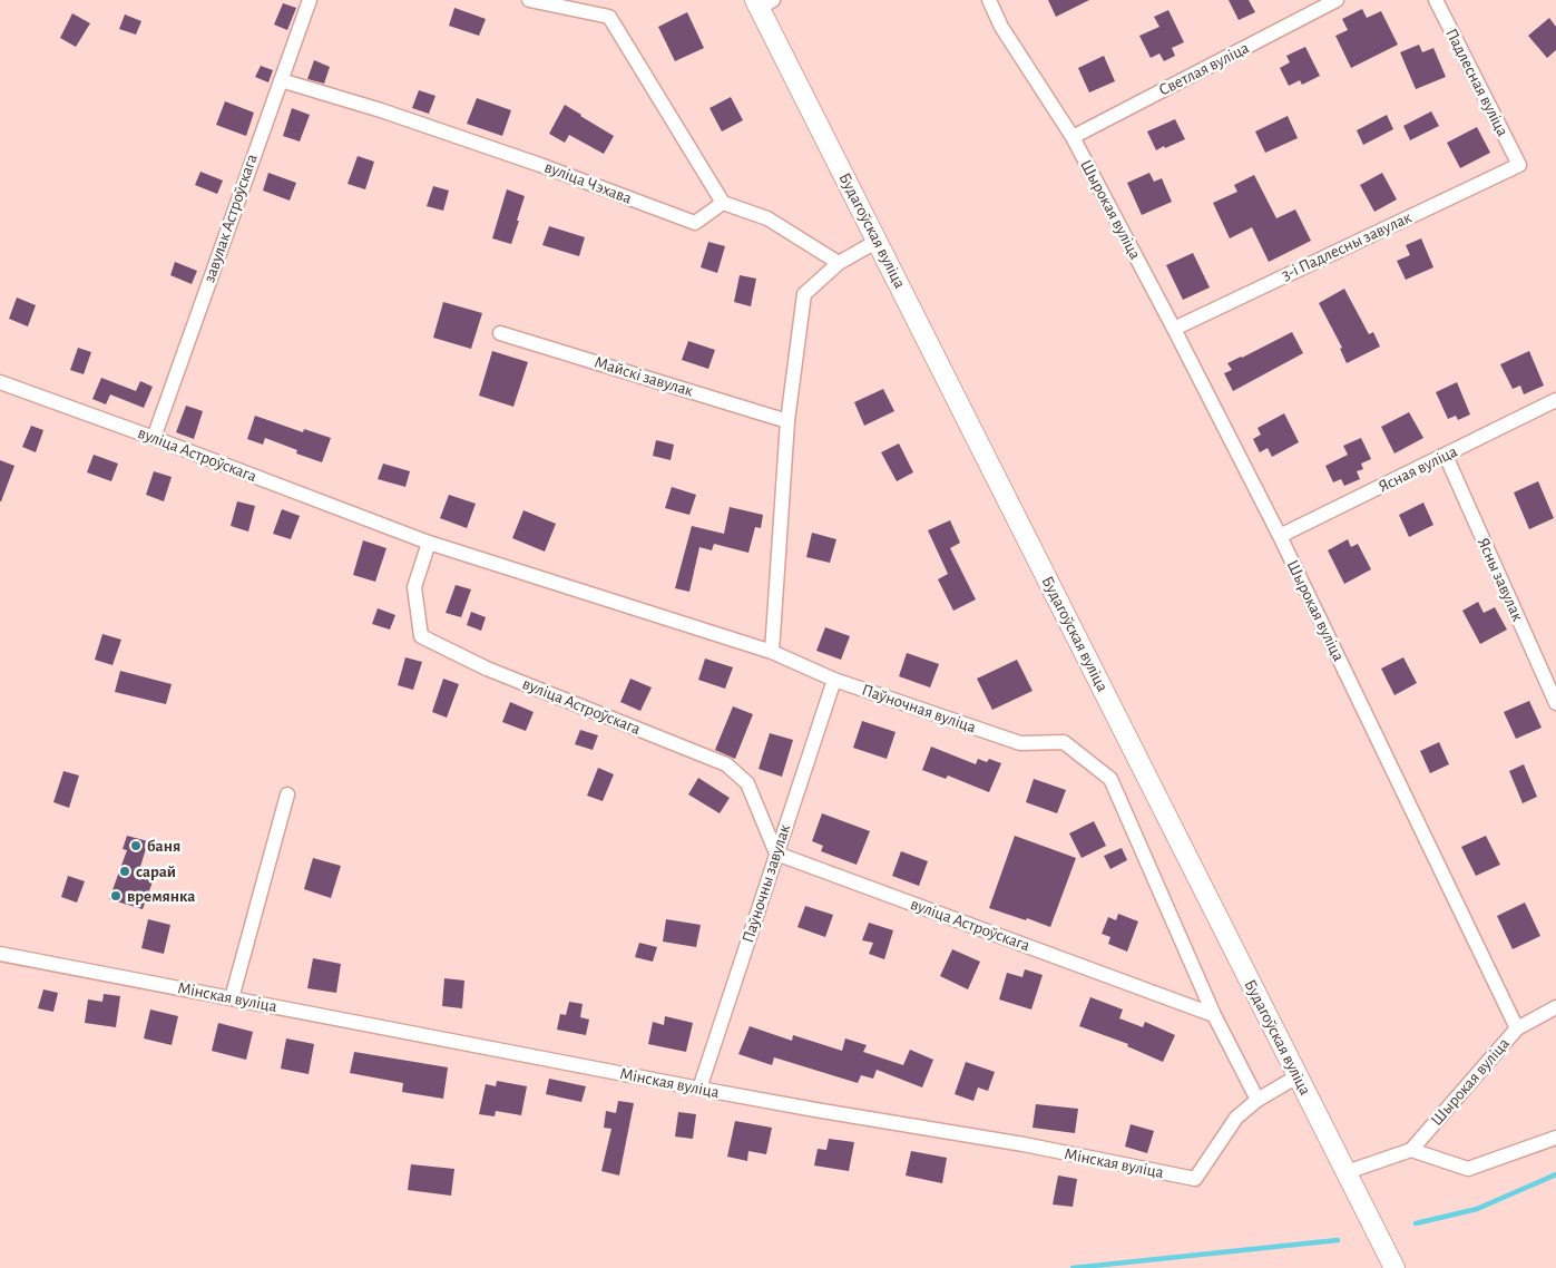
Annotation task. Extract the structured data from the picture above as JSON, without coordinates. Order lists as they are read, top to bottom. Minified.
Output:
{"streets":{"street":["Светлая вуліца","Падлесная вуліца","вуліца Чэхава","Шырокая вуліца","завулак Астроўскага","Будагоўская вуліца","3-і Падлесны завулак","Майскі завулак","вуліца Астроўскага","Ясная вуліца","Ясны завулак","Паўночная вуліца","Паўночны завулак","Мінская вуліца"]},"crossings":[["Светлая вуліца","Шырокая вуліца"],["Падлесная вуліца","3-і Падлесны завулак"],["вуліца Чэхава","завулак Астроўскага"],["Шырокая вуліца","Будагоўская вуліца"],["Шырокая вуліца","3-і Падлесны завулак"],["Шырокая вуліца","Ясная вуліца"],["завулак Астроўскага","вуліца Астроўскага"],["Будагоўская вуліца","Мінская вуліца"],["вуліца Астроўскага","Паўночная вуліца"],["вуліца Астроўскага","Паўночны завулак"],["Ясная вуліца","Ясны завулак"],["Паўночная вуліца","Паўночны завулак"],["Паўночная вуліца","Мінская вуліца"],["Паўночны завулак","Мінская вуліца"]],"places":["баня","сарай","времянка"]}
